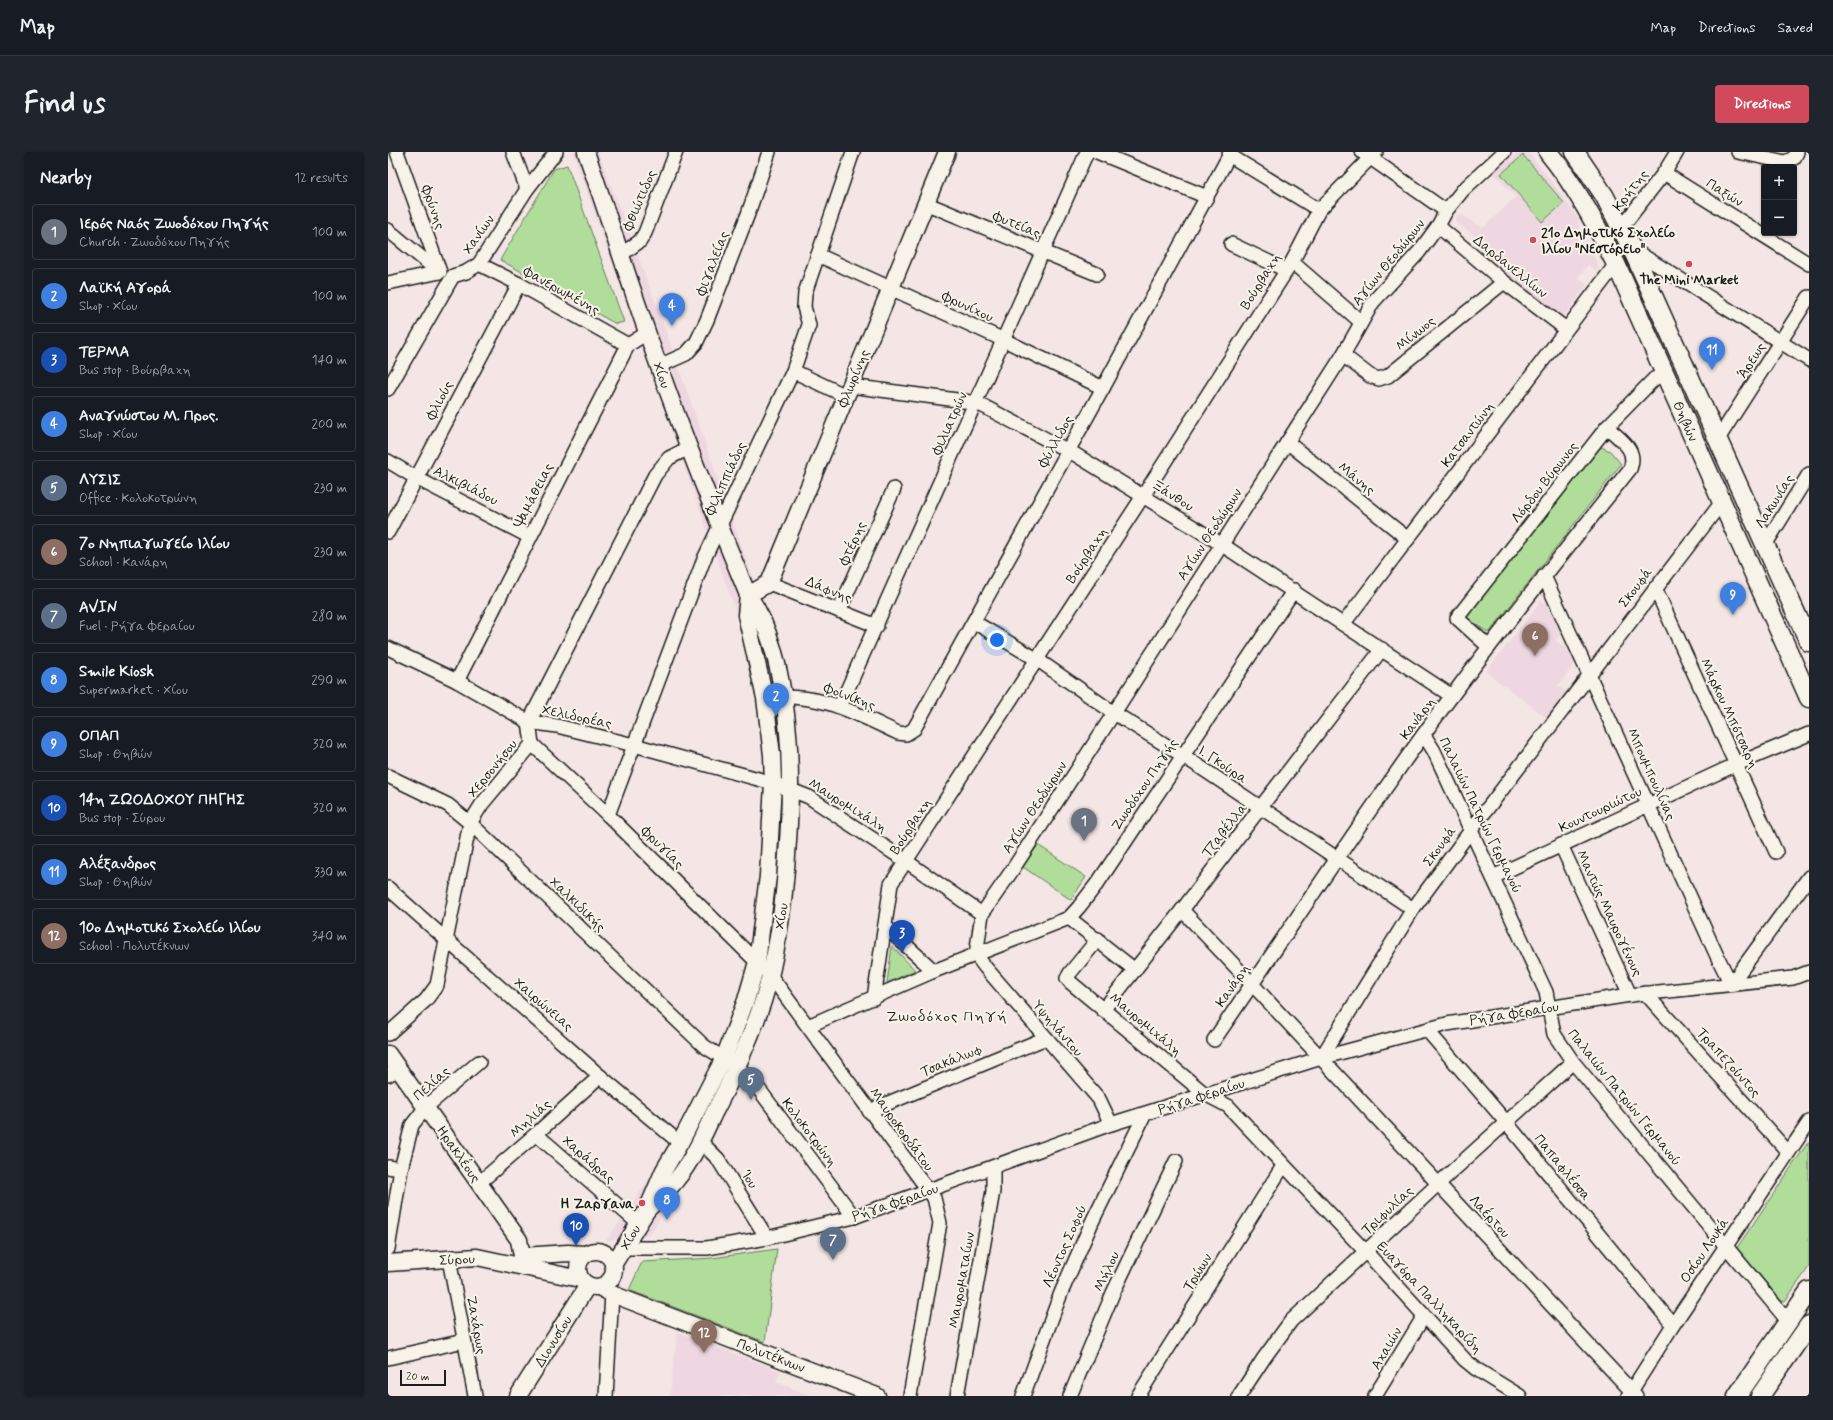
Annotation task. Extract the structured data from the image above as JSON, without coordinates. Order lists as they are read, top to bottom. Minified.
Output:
{"streets":{"main road":["Θηβών"],"street":["Κρήτης","Παξών","Φθιώτιδος","Φρύνης","Φυτείας","Χανίων","Αγίων Θεοδώρων","Φιγαλείας","Δαρδανελλίων","Βούρβαχη","Φανερωμένης","Φρυνίχου","Μίνωος","Άρεως","Χίου","Φλωρίνης","Φλιούς","Φιλιατρών","Κατσαντώνη","Φύλλιδος","Φιλιππιάδος","Μάνης","Λόρδου Βύρωνος","Αλκιβιάδου","Ψαμάθειας","Ξάνθου","Λακωνίας","Φτέρης","Σκουφά","Δάφνης","Φοινίκης","Μάρκου Μπότσαρη","Χελιδορέας","Κανάρη","Ι. Γκούρα","Χερσονήσου","Μπουμπουλίνας","Ζωοδόχου Πηγής","Μαυρομιχάλη","Κουντουριώτου","Παλαιών Πατρών Γερμανού","Τζαβέλλα","Φρυγίας","Χαλκιδικής","Μαντώς Μαυρογένους","Χαιρώνειας","Ρήγα Φεραίου","Υψηλάντου","Τσακάλωφ","Τραπεζούντος","Πελίας","Μηλιάς","Μαυροκορδάτου","Κολοκοτρώνη","Ηρακλέους","Χαράδρας","Παπαφλέσσα","Ίου","Τριφυλίας","Λαέρτου","Λέοντος Σοφού","Οσίου Λουκά","Σύρου","Μήλου","Τρώων","Μαυροματαίων","Ευαγόρα Παλληκαρίδη","Ζαχάρως","Διονυσίου","Αχαιών","Πολυτέκνων"]},"crossings":[["Κρήτης","Παξών"],["Κρήτης","Θηβών"],["Φθιώτιδος","Χίου"],["Φυτείας","Φλωρίνης"],["Φυτείας","Φιλιατρών"],["Χανίων","Φανερωμένης"],["Αγίων Θεοδώρων","Δαρδανελλίων"],["Αγίων Θεοδώρων","Μίνωος"],["Αγίων Θεοδώρων","Μάνης"],["Αγίων Θεοδώρων","Ξάνθου"],["Αγίων Θεοδώρων","Ι. Γκούρα"],["Αγίων Θεοδώρων","Ζωοδόχου Πηγής"],["Αγίων Θεοδώρων","Μαυρομιχάλη"],["Αγίων Θεοδώρων","Υψηλάντου"],["Φιγαλείας","Χίου"],["Δαρδανελλίων","Μίνωος"],["Δαρδανελλίων","Κατσαντώνη"],["Βούρβαχη","Ξάνθου"],["Βούρβαχη","Ι. Γκούρα"],["Βούρβαχη","Ζωοδόχου Πηγής"],["Βούρβαχη","Μαυρομιχάλη"],["Φανερωμένης","Φλιούς"],["Φανερωμένης","Ψαμάθειας"],["Φρυνίχου","Φλωρίνης"],["Φρυνίχου","Φιλιατρών"],["Φρυνίχου","Φύλλιδος"],["Φρυνίχου","Φιλιππιάδος"],["Άρεως","Θηβών"],["Χίου","Φιλιππιάδος"],["Χίου","Φοινίκης"],["Χίου","Χελιδορέας"],["Χίου","Μαυρομιχάλη"],["Χίου","Φρυγίας"],["Χίου","Χαλκιδικής"],["Χίου","Χαιρώνειας"],["Χίου","Ρήγα Φεραίου"],["Χίου","Μαυροκορδάτου"],["Χίου","Κολοκοτρώνη"],["Χίου","Χαράδρας"],["Χίου","Ίου"],["Χίου","Σύρου"],["Χίου","Διονυσίου"],["Χίου","Πολυτέκνων"],["Φλωρίνης","Ξάνθου"],["Φλωρίνης","Δάφνης"],["Φλιούς","Αλκιβιάδου"],["Θηβών","Κατσαντώνη"],["Θηβών","Λόρδου Βύρωνος"],["Θηβών","Λακωνίας"],["Θηβών","Σκουφά"],["Φιλιατρών","Ξάνθου"],["Φιλιατρών","Δάφνης"],["Φιλιατρών","Φοινίκης"],["Κατσαντώνη","Μάνης"],["Κατσαντώνη","Ξάνθου"],["Φύλλιδος","Ξάνθου"],["Φύλλιδος","Φοινίκης"],["Φύλλιδος","Ι. Γκούρα"],["Φιλιππιάδος","Ξάνθου"],["Φιλιππιάδος","Χελιδορέας"],["Φιλιππιάδος","Φρυγίας"],["Λόρδου Βύρωνος","Κανάρη"],["Αλκιβιάδου","Ψαμάθειας"],["Ψαμάθειας","Χελιδορέας"],["Ξάνθου","Κανάρη"],["Ξάνθου","Ζωοδόχου Πηγής"],["Ξάνθου","Τζαβέλλα"],["Φτέρης","Δάφνης"],["Σκουφά","Μάρκου Μπότσαρη"],["Σκουφά","Ι. Γκούρα"],["Σκουφά","Μπουμπουλίνας"],["Σκουφά","Παλαιών Πατρών Γερμανού"],["Σκουφά","Ρήγα Φεραίου"],["Σκουφά","Λαέρτου"],["Μάρκου Μπότσαρη","Κουντουριώτου"],["Χελιδορέας","Χερσονήσου"],["Χελιδορέας","Μαυρομιχάλη"],["Κανάρη","Ι. Γκούρα"],["Κανάρη","Μπουμπουλίνας"],["Κανάρη","Παλαιών Πατρών Γερμανού"],["Ι. Γκούρα","Ζωοδόχου Πηγής"],["Ι. Γκούρα","Τζαβέλλα"],["Χερσονήσου","Φρυγίας"],["Χερσονήσου","Χαλκιδικής"],["Χερσονήσου","Χαιρώνειας"],["Μπουμπουλίνας","Κουντουριώτου"],["Μπουμπουλίνας","Ρήγα Φεραίου"],["Ζωοδόχου Πηγής","Υψηλάντου"],["Ζωοδόχου Πηγής","Μαυροκορδάτου"],["Μαυρομιχάλη","Τζαβέλλα"],["Μαυρομιχάλη","Ρήγα Φεραίου"],["Μαυρομιχάλη","Ευαγόρα Παλληκαρίδη"],["Κουντουριώτου","Παλαιών Πατρών Γερμανού"],["Κουντουριώτου","Μαντώς Μαυρογένους"],["Παλαιών Πατρών Γερμανού","Ρήγα Φεραίου"],["Παλαιών Πατρών Γερμανού","Τριφυλίας"],["Παλαιών Πατρών Γερμανού","Οσίου Λουκά"],["Φρυγίας","Μαυροκορδάτου"],["Χαλκιδικής","Κολοκοτρώνη"],["Μαντώς Μαυρογένους","Ρήγα Φεραίου"],["Χαιρώνειας","Μηλιάς"],["Ρήγα Φεραίου","Υψηλάντου"],["Ρήγα Φεραίου","Τραπεζούντος"],["Ρήγα Φεραίου","Μαυροκορδάτου"],["Ρήγα Φεραίου","Κολοκοτρώνη"],["Ρήγα Φεραίου","Παπαφλέσσα"],["Ρήγα Φεραίου","Ίου"],["Ρήγα Φεραίου","Λαέρτου"],["Ρήγα Φεραίου","Λέοντος Σοφού"],["Ρήγα Φεραίου","Σύρου"],["Ρήγα Φεραίου","Μαυροματαίων"],["Ρήγα Φεραίου","Ευαγόρα Παλληκαρίδη"],["Ρήγα Φεραίου","Διονυσίου"],["Ρήγα Φεραίου","Πολυτέκνων"],["Υψηλάντου","Τσακάλωφ"],["Τσακάλωφ","Μαυροκορδάτου"],["Τραπεζούντος","Οσίου Λουκά"],["Πελίας","Ηρακλέους"],["Μηλιάς","Ηρακλέους"],["Μηλιάς","Χαράδρας"],["Ηρακλέους","Σύρου"],["Παπαφλέσσα","Τριφυλίας"],["Παπαφλέσσα","Οσίου Λουκά"],["Τριφυλίας","Λαέρτου"],["Τριφυλίας","Ευαγόρα Παλληκαρίδη"],["Λαέρτου","Οσίου Λουκά"],["Σύρου","Ζαχάρως"],["Σύρου","Διονυσίου"],["Σύρου","Πολυτέκνων"],["Τρώων","Ευαγόρα Παλληκαρίδη"],["Ευαγόρα Παλληκαρίδη","Αχαιών"],["Διονυσίου","Πολυτέκνων"]],"districts":["Ζωοδόχος Πηγή"],"places":["21ο Δημοτικό Σχολείο Ιλίου \"Νεστόρειο\"","The Mini Market","Η Ζαργανα"],"scale_bar":"20 m","page":{"header":"Map","nav":["Map","Directions","Saved"],"buttons":"Directions","title":"Find us","heading":["Nearby","12 results"],"map_buttons":["+","−"],"list":[{"mark":"1","name":"Ιερός Ναός Ζωοδόχου Πηγής","note":"Church · Ζωοδόχου Πηγής","value":"100 m"},{"mark":"2","name":"Λαϊκή Αγορά","note":"Shop · Χίου","value":"100 m"},{"mark":"3","name":"ΤΕΡΜΑ","note":"Bus stop · Βούρβαχη","value":"140 m"},{"mark":"4","name":"Αναγνώστου Μ. Προς.","note":"Shop · Χίου","value":"200 m"},{"mark":"5","name":"ΛΥΣΙΣ","note":"Office · Κολοκοτρώνη","value":"230 m"},{"mark":"6","name":"7ο Νηπιαγωγείο Ιλίου","note":"School · Κανάρη","value":"230 m"},{"mark":"7","name":"AVIN","note":"Fuel · Ρήγα Φεραίου","value":"280 m"},{"mark":"8","name":"Smile Kiosk","note":"Supermarket · Χίου","value":"290 m"},{"mark":"9","name":"ΟΠΑΠ","note":"Shop · Θηβών","value":"320 m"},{"mark":"10","name":"14η ΖΩΟΔΟΧΟΥ ΠΗΓΗΣ","note":"Bus stop · Σύρου","value":"320 m"},{"mark":"11","name":"Αλέξανδρος","note":"Shop · Θηβών","value":"330 m"},{"mark":"12","name":"10ο Δημοτικό Σχολείο Ιλίου","note":"School · Πολυτέκνων","value":"340 m"}],"pins":["4","11","9","6","2","1","3","5","8","10","7","12"],"scale":"20 m"}}
